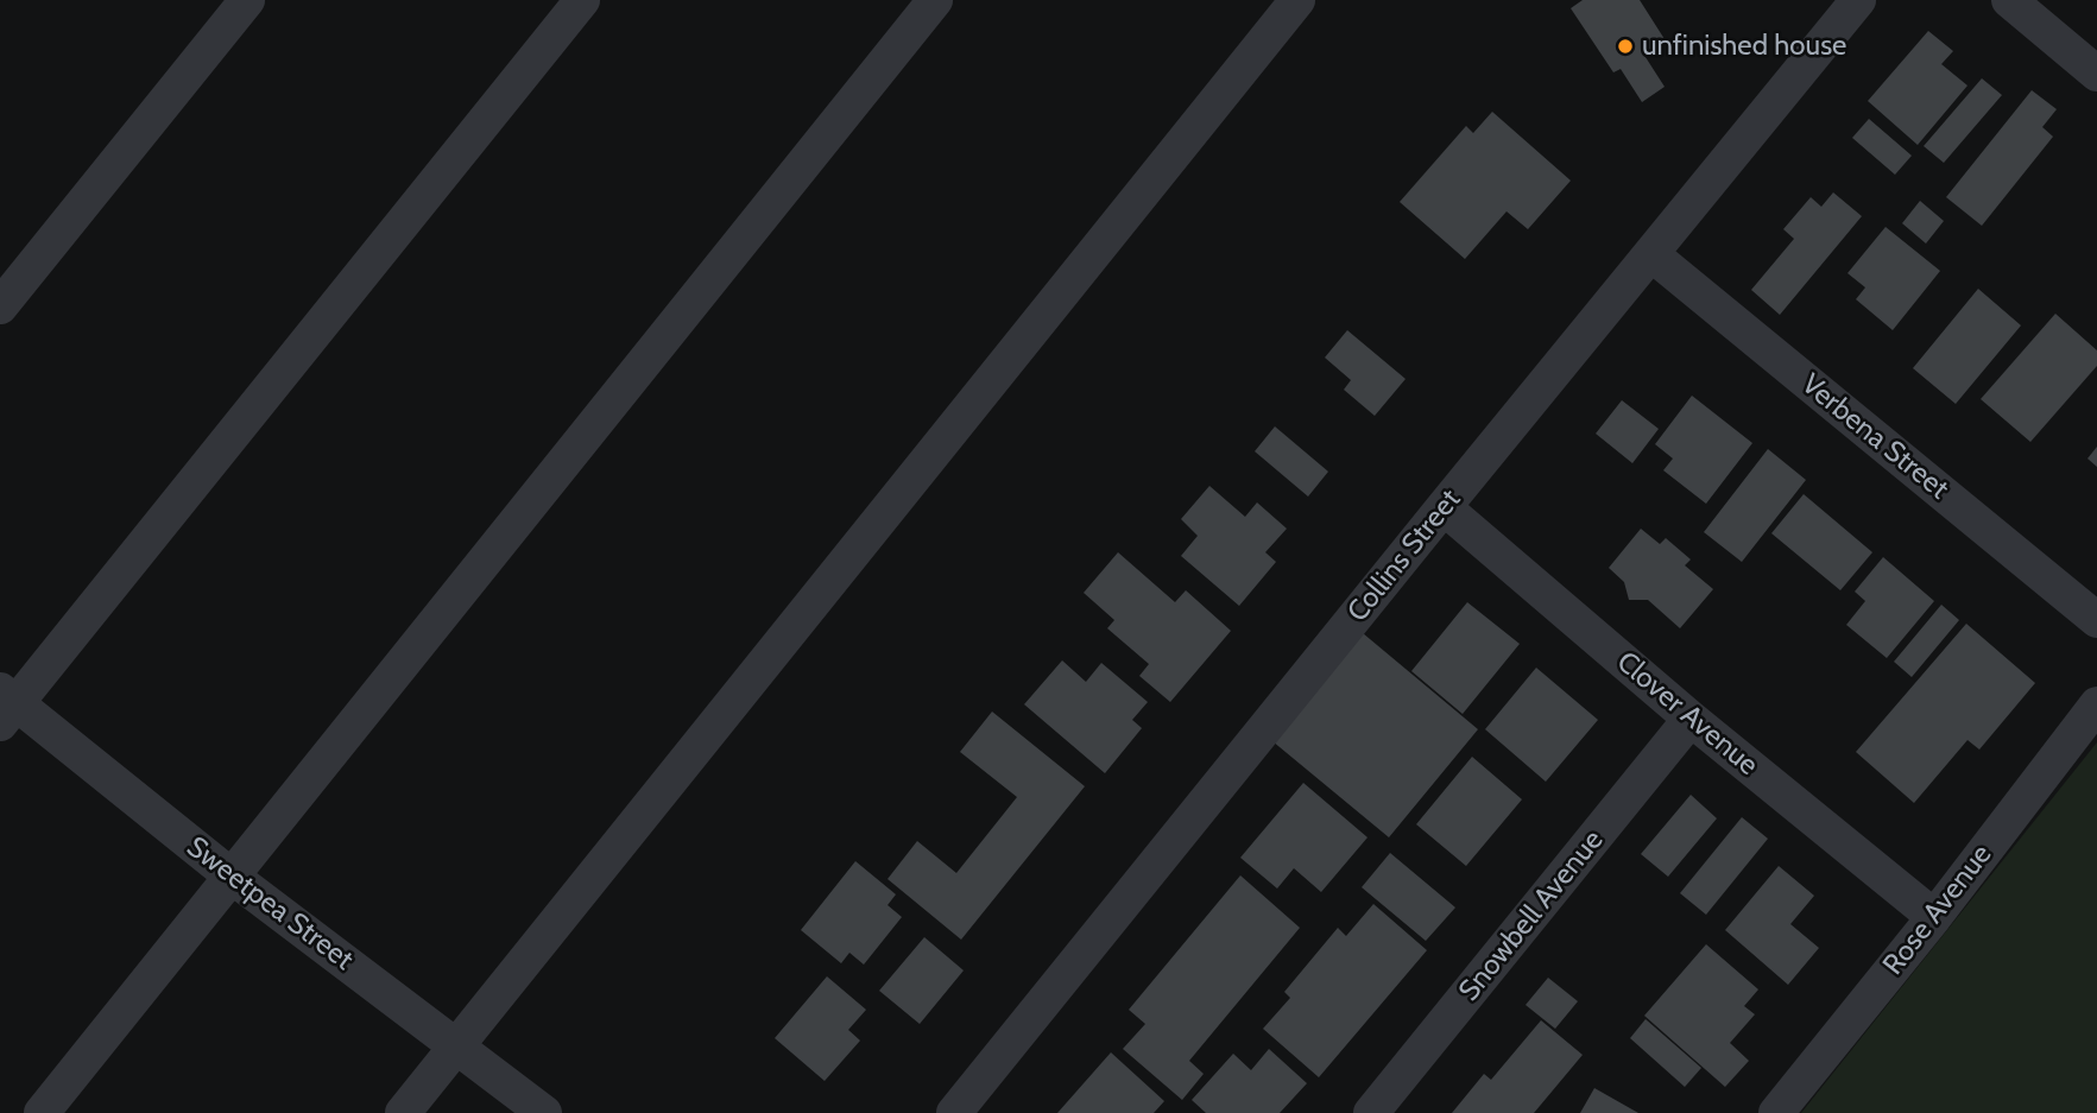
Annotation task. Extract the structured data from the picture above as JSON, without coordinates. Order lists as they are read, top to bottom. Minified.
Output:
{"streets":{"street":["Verbena Street","Collins Street","Clover Avenue","Sweetpea Street","Rose Avenue","Snowbell Avenue"]},"crossings":[["Verbena Street","Collins Street"],["Collins Street","Clover Avenue"],["Clover Avenue","Rose Avenue"],["Clover Avenue","Snowbell Avenue"]],"places":["unfinished house"]}
